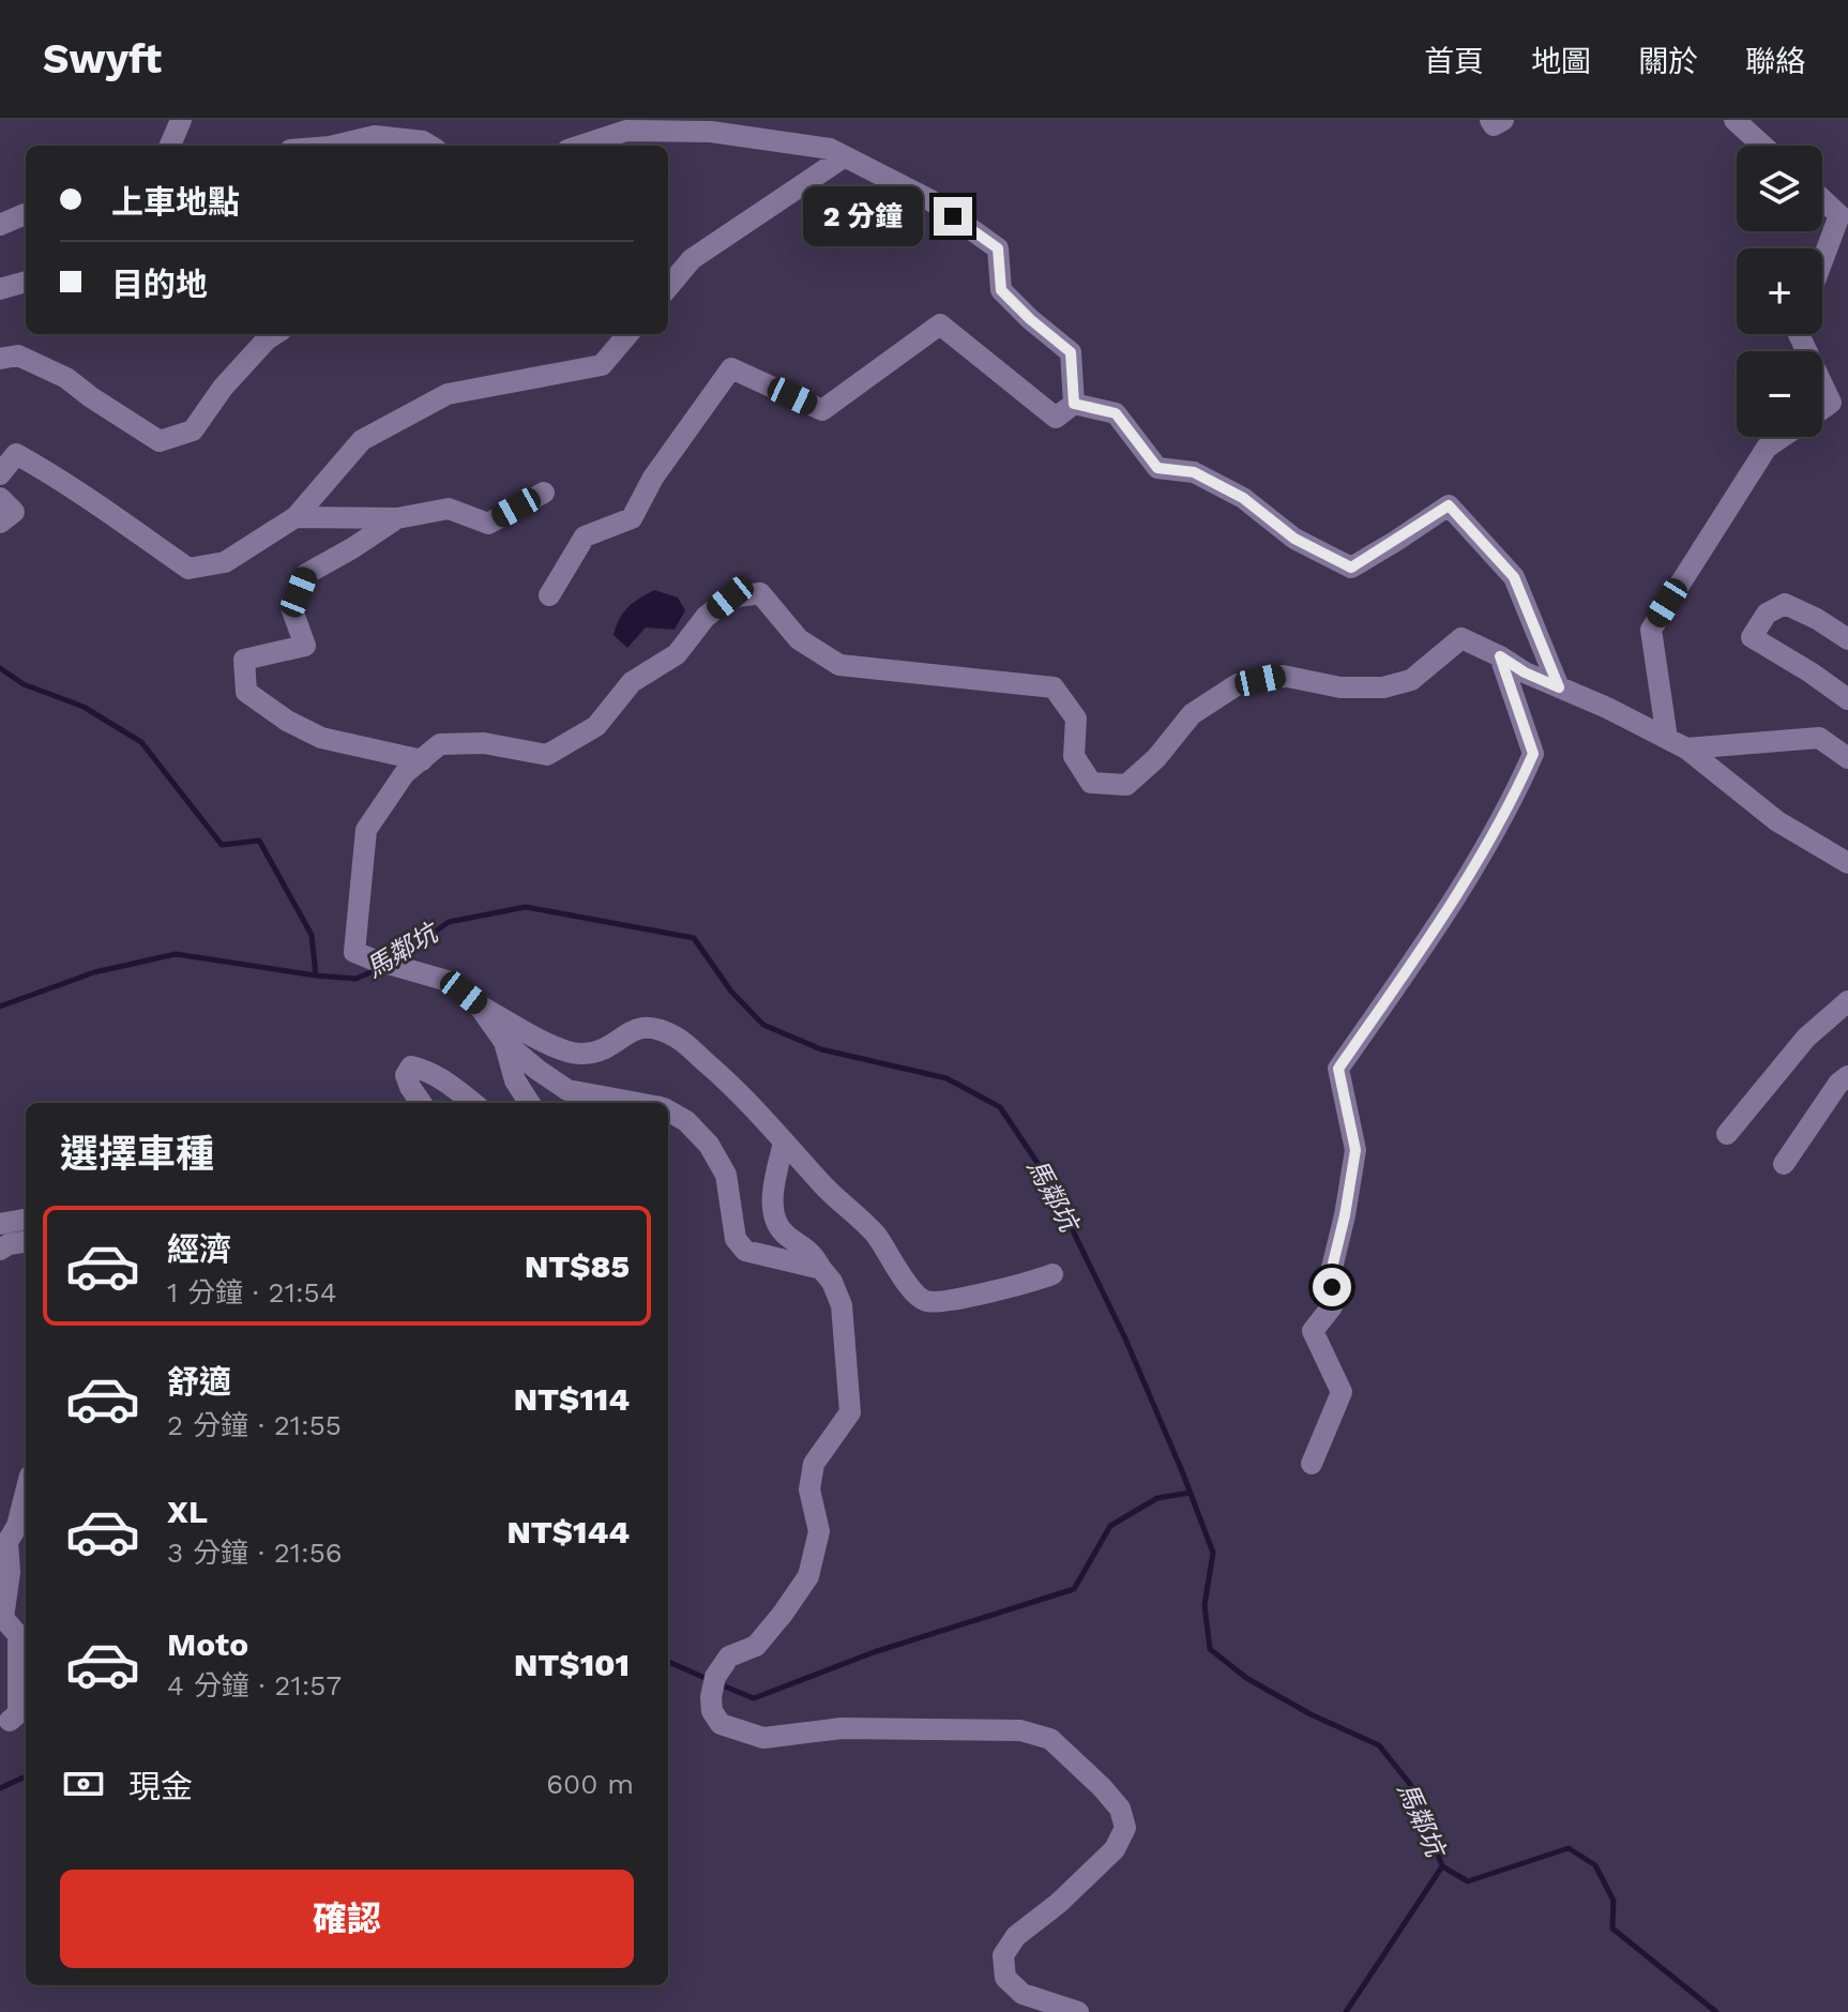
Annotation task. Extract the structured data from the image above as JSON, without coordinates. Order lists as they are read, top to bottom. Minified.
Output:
{"water":["馬鄰坑"],"page":{"header":"Swyft","nav":["首頁","地圖","關於","聯絡"],"map_buttons":["+","−"],"banner":["上車地點","目的地"],"bubble":"2 分鐘","heading":"選擇車種","list":[{"name":"經濟","note":"1 分鐘 · 21:54","value":"NT$85"},{"name":"舒適","note":"2 分鐘 · 21:55","value":"NT$114"},{"name":"XL","note":"3 分鐘 · 21:56","value":"NT$144"},{"name":"Moto","note":"4 分鐘 · 21:57","value":"NT$101"}],"pay":["現金","600 m"],"buttons":"確認"}}
